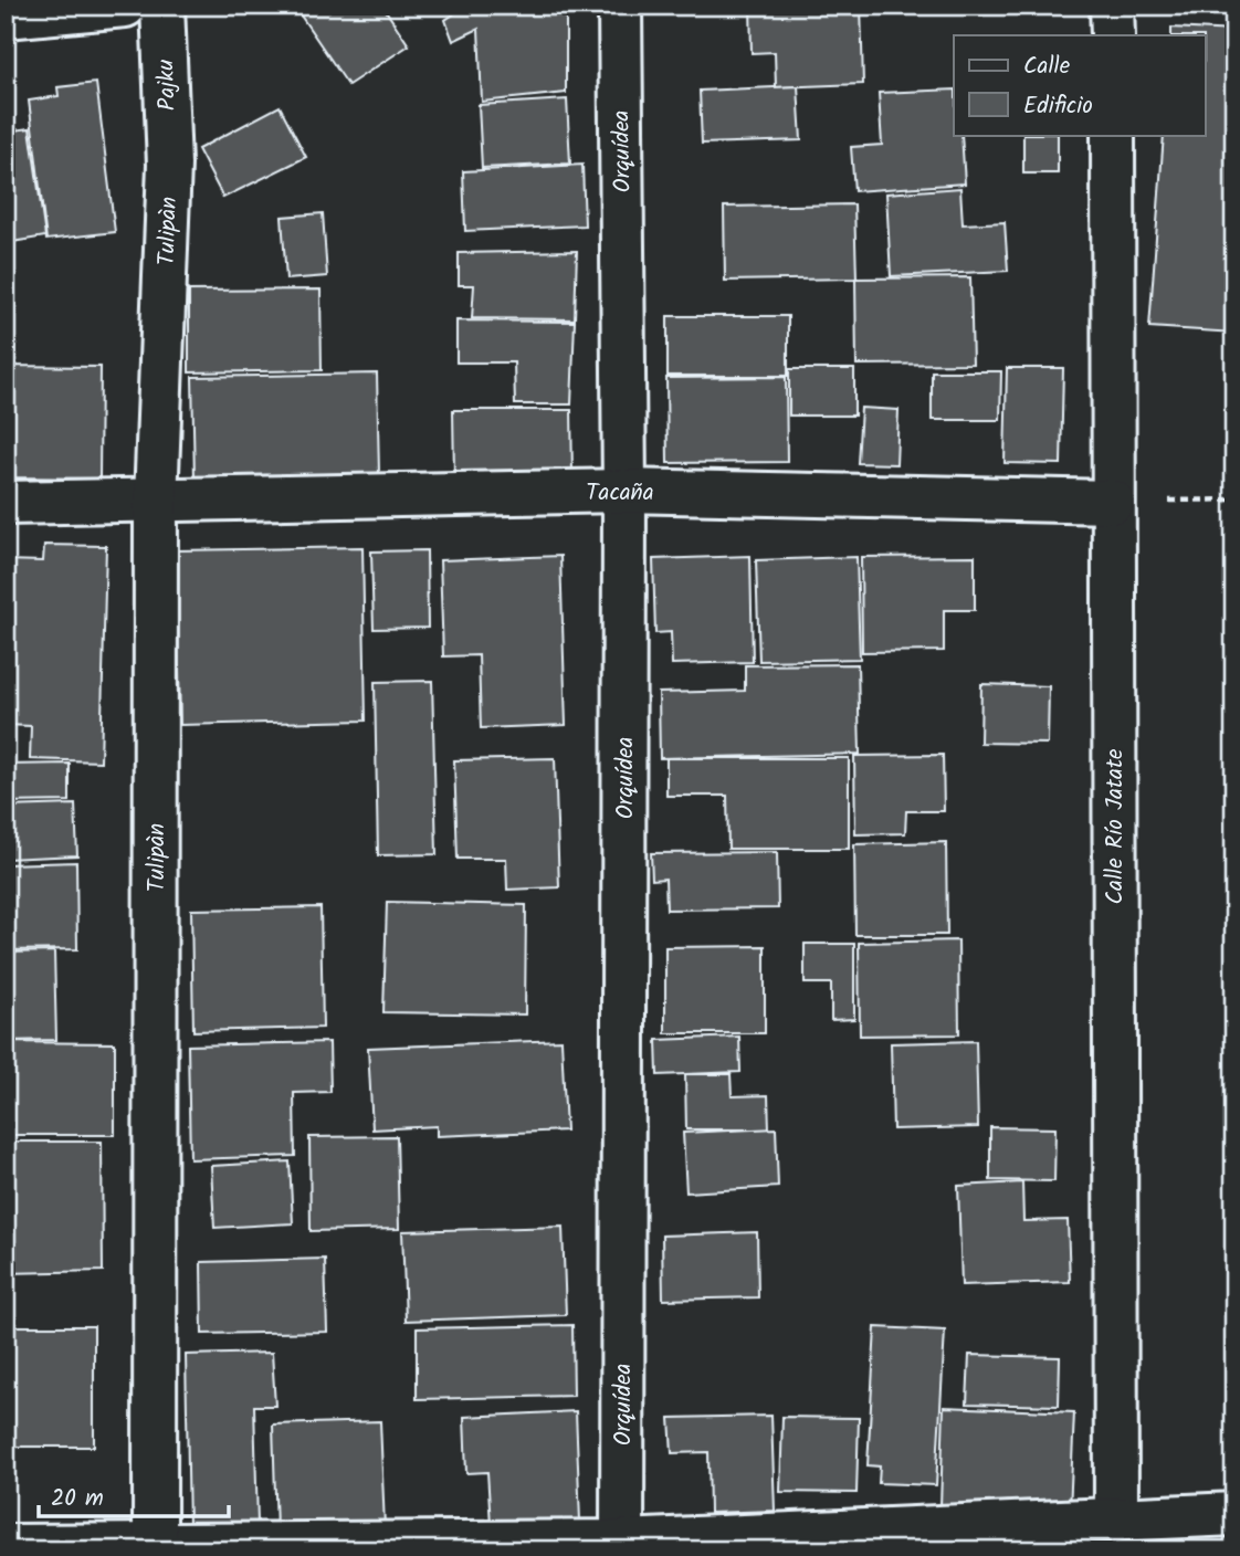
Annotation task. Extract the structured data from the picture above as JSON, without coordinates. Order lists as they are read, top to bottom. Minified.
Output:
{"streets":{"street":["Pajku","Orquídea","Tulipàn","Tacaña","Calle Río Jatate"]},"crossings":[["Pajku","Tulipàn"],["Orquídea","Tacaña"],["Tulipàn","Tacaña"],["Tacaña","Calle Río Jatate"]],"legend":["Calle","Edificio"],"scale_bar":"20 m"}
